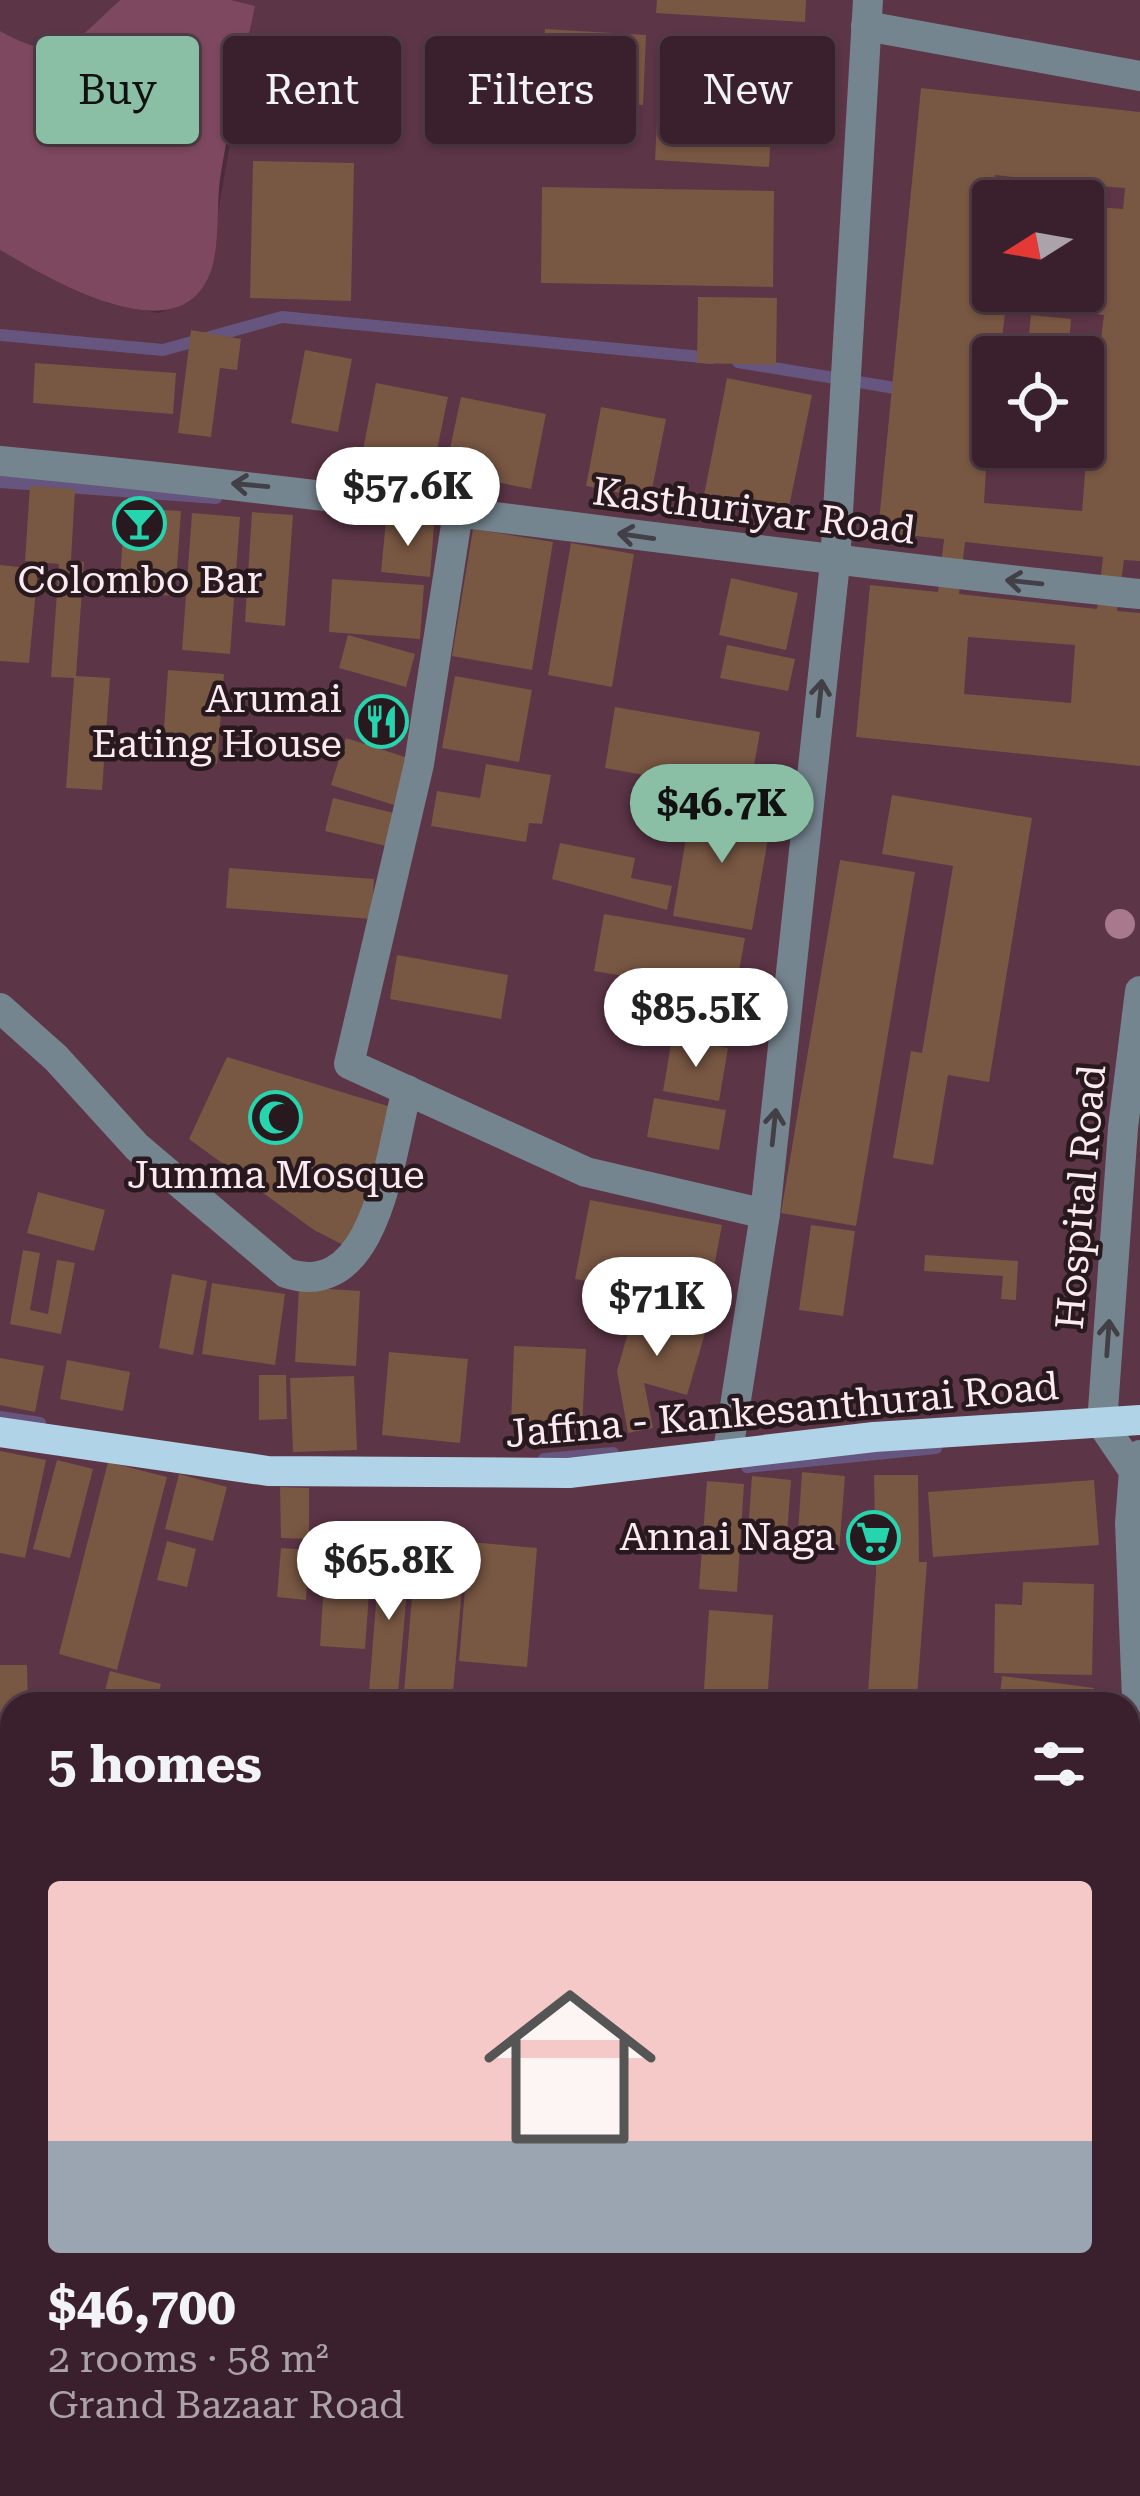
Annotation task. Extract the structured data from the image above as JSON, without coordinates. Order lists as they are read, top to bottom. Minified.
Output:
{"streets":{"main road":["Jaffna - Kankesanthurai Road"],"street":["Kasthuriyar Road","Hospital Road"]},"crossings":[["Hospital Road","Jaffna - Kankesanthurai Road"]],"one_way":["Kasthuriyar Road","Hospital Road"],"places":{"bar":["Colombo Bar"],"restaurant":["Arumai Eating House"],"mosque":["Jumma Mosque"],"supermarket":["Annai Naga"]},"north":"left","page":{"chip":["Buy","Rent","Filters","New"],"price":["$57.6K","$46.7K","$85.5K","$71K","$65.8K"],"heading":"5 homes","list":[{"name":"$46,700","note":"2 rooms · 58 m² · Grand Bazaar Road"}]}}
